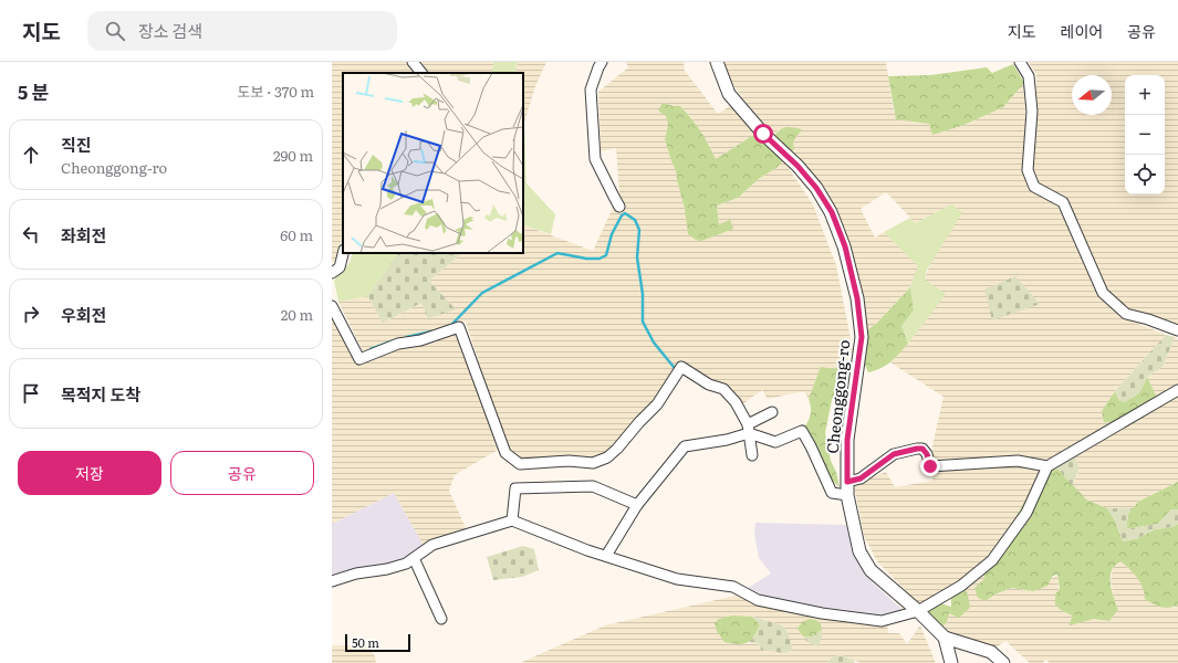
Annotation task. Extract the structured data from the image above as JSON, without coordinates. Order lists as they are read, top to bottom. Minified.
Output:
{"streets":{"street":["Cheonggong-ro"]},"scale_bar":"50 m","north":"left","page":{"header":"지도","search":"장소 검색","nav":["지도","레이어","공유"],"heading":["5 분","도보 · 370 m"],"map_buttons":["+","−"],"list":[["직진","Cheonggong-ro","290 m"],["좌회전","60 m"],["우회전","20 m"],"목적지 도착"],"buttons":["저장","공유"],"scale":"50 m"}}
